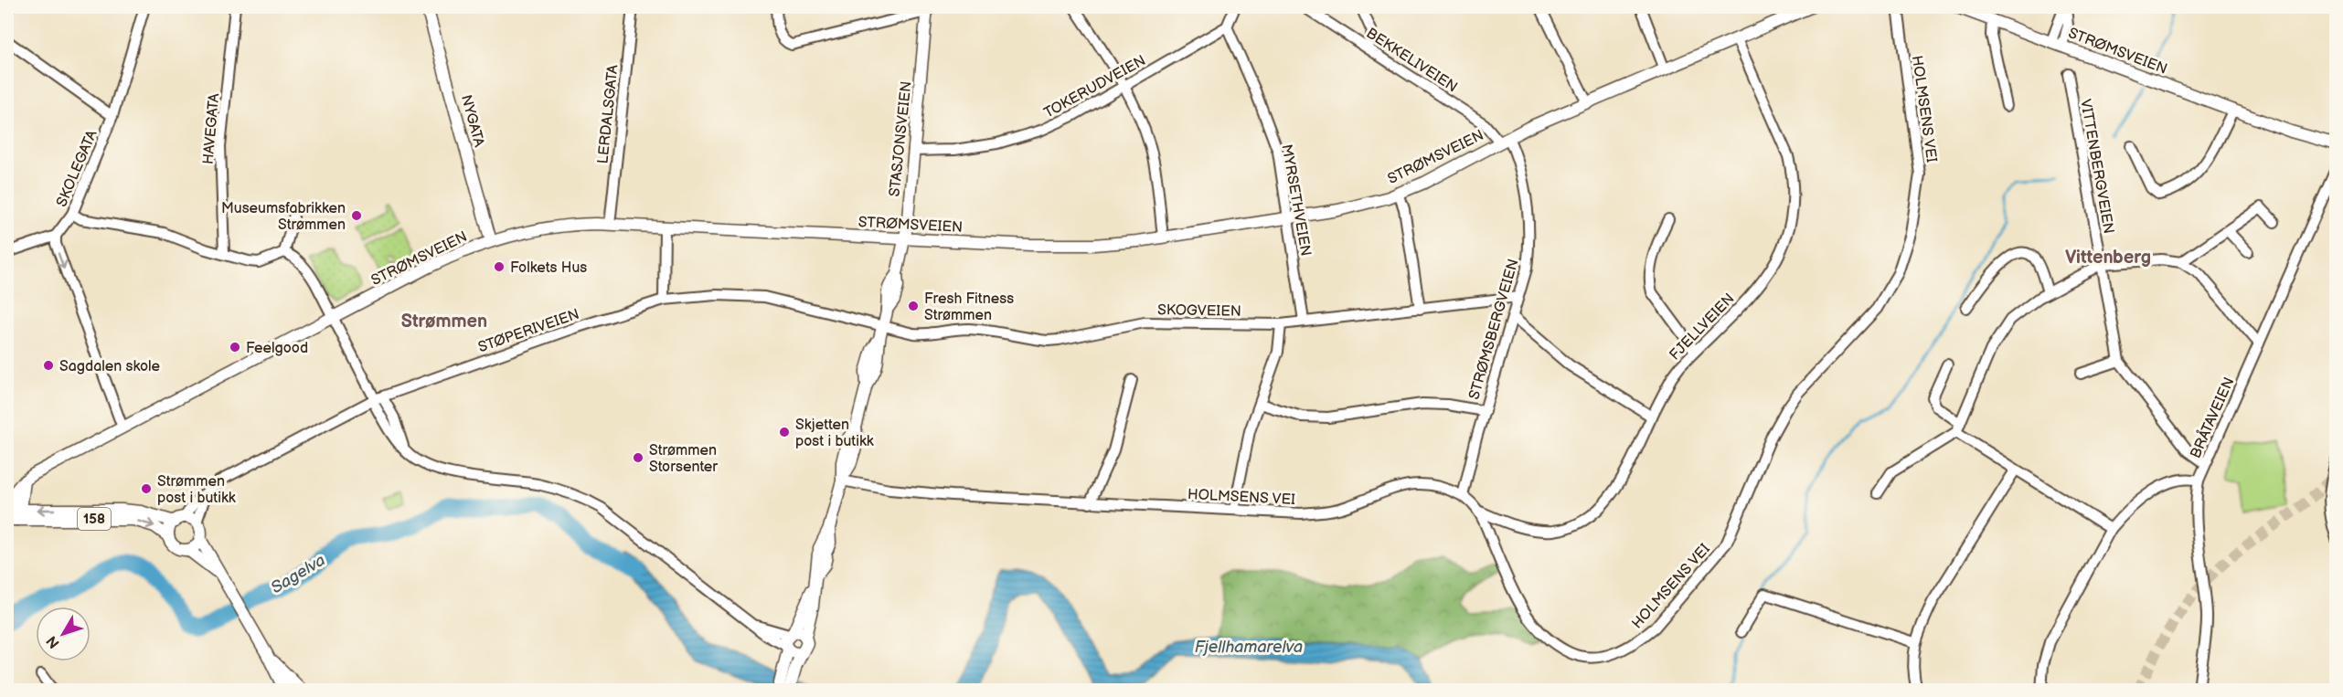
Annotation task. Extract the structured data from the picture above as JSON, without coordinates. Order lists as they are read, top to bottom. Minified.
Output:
{"streets":{"main road":["STRØMSVEIEN","NYGATA","STASJONSVEIEN","158"],"street":["BEKKELIVEIEN","TOKERUDVEIEN","HOLMSENS VEI","LERDALSGATA","HAVEGATA","VITTENBERGVEIEN","SKOLEGATA","MYRSETHVEIEN","SKOGVEIEN","FJELLVEIEN","STRØMSBERGVEIEN","STØPERIVEIEN","BRÅTAVEIEN"]},"crossings":[["STRØMSVEIEN","BEKKELIVEIEN"],["STRØMSVEIEN","LERDALSGATA"],["STRØMSVEIEN","NYGATA"],["STRØMSVEIEN","STASJONSVEIEN"],["STRØMSVEIEN","MYRSETHVEIEN"],["STRØMSVEIEN","FJELLVEIEN"],["STRØMSVEIEN","STRØMSBERGVEIEN"],["STRØMSVEIEN","158"],["BEKKELIVEIEN","STRØMSBERGVEIEN"],["TOKERUDVEIEN","STASJONSVEIEN"],["TOKERUDVEIEN","MYRSETHVEIEN"],["HOLMSENS VEI","STASJONSVEIEN"],["HOLMSENS VEI","FJELLVEIEN"],["HOLMSENS VEI","STRØMSBERGVEIEN"],["STASJONSVEIEN","SKOGVEIEN"],["STASJONSVEIEN","STØPERIVEIEN"],["VITTENBERGVEIEN","BRÅTAVEIEN"],["MYRSETHVEIEN","SKOGVEIEN"],["SKOGVEIEN","STRØMSBERGVEIEN"],["SKOGVEIEN","STØPERIVEIEN"],["STØPERIVEIEN","158"]],"districts":["Vittenberg","Strømmen"],"water":["Sagelva","Fjellhamarelva"],"places":["Museumsfabrikken Strømmen","Folkets Hus","Fresh Fitness Strømmen","Feelgood","Sagdalen skole","Skjetten post i butikk","Strømmen Storsenter","Strømmen post i butikk"],"north":"bottom left"}
